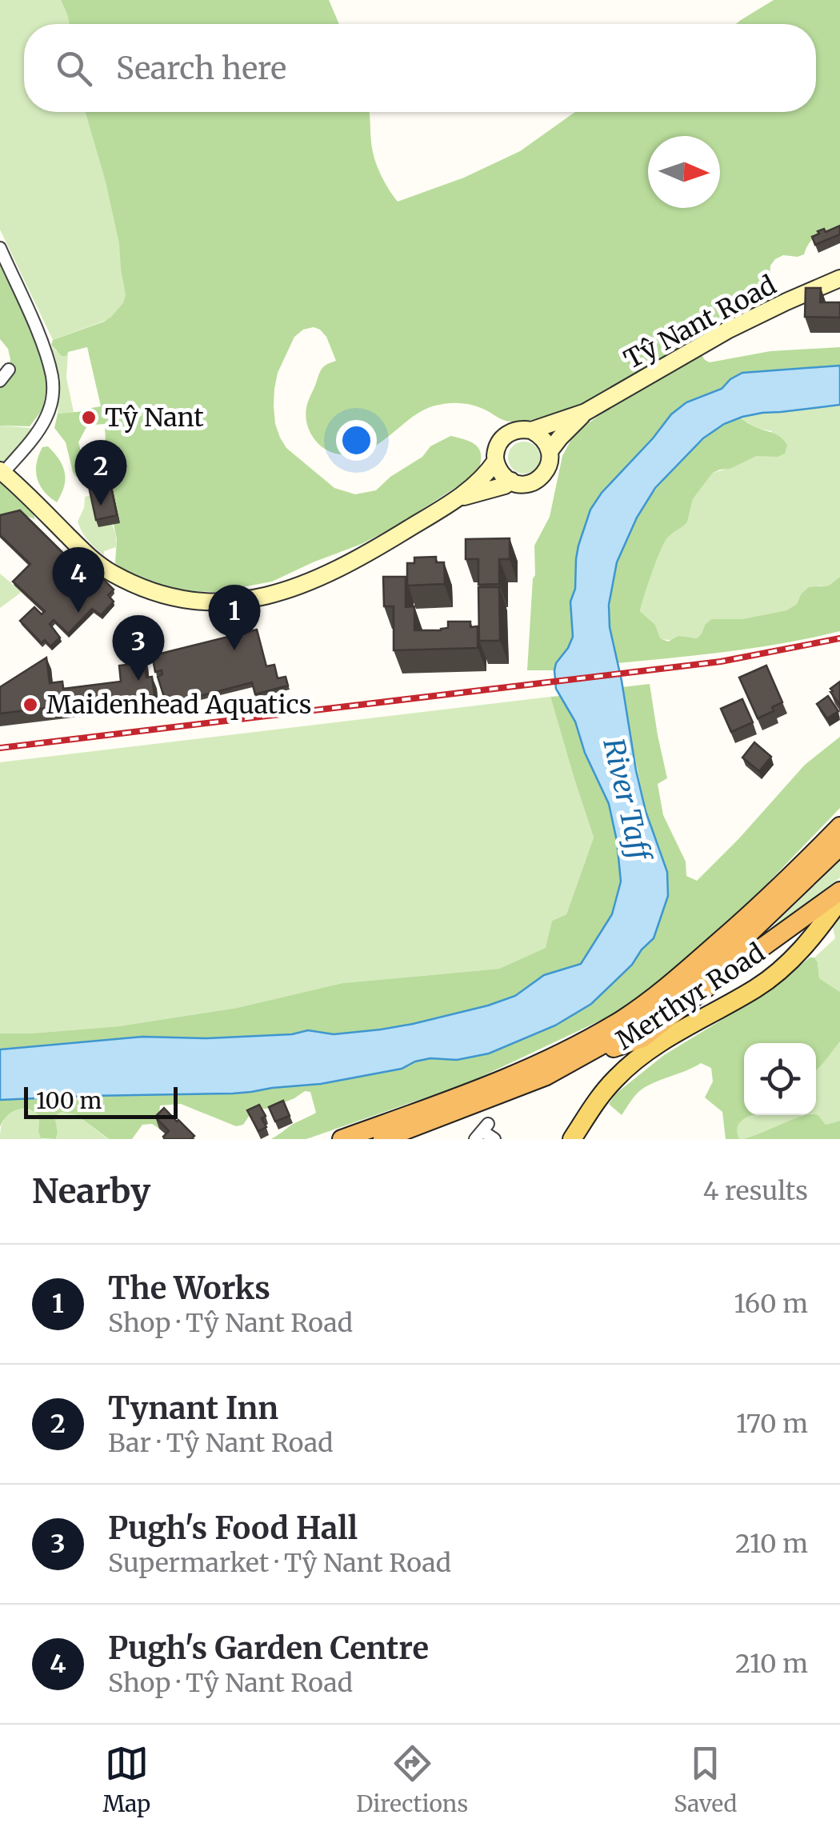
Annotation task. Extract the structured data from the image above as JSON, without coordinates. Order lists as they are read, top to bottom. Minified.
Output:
{"streets":{"main road":["Tŷ Nant Road","Merthyr Road"]},"water":["River Taff"],"places":["Tŷ Nant","Maidenhead Aquatics"],"scale_bar":"100 m","north":"right","page":{"search":"Search here","pins":["2","4","1","3"],"scale":"100 m","heading":["Nearby","4 results"],"list":[{"mark":"1","name":"The Works","note":"Shop · Tŷ Nant Road","value":"160 m"},{"mark":"2","name":"Tynant Inn","note":"Bar · Tŷ Nant Road","value":"170 m"},{"mark":"3","name":"Pugh's Food Hall","note":"Supermarket · Tŷ Nant Road","value":"210 m"},{"mark":"4","name":"Pugh's Garden Centre","note":"Shop · Tŷ Nant Road","value":"210 m"}],"nav":["Map","Directions","Saved"]}}
